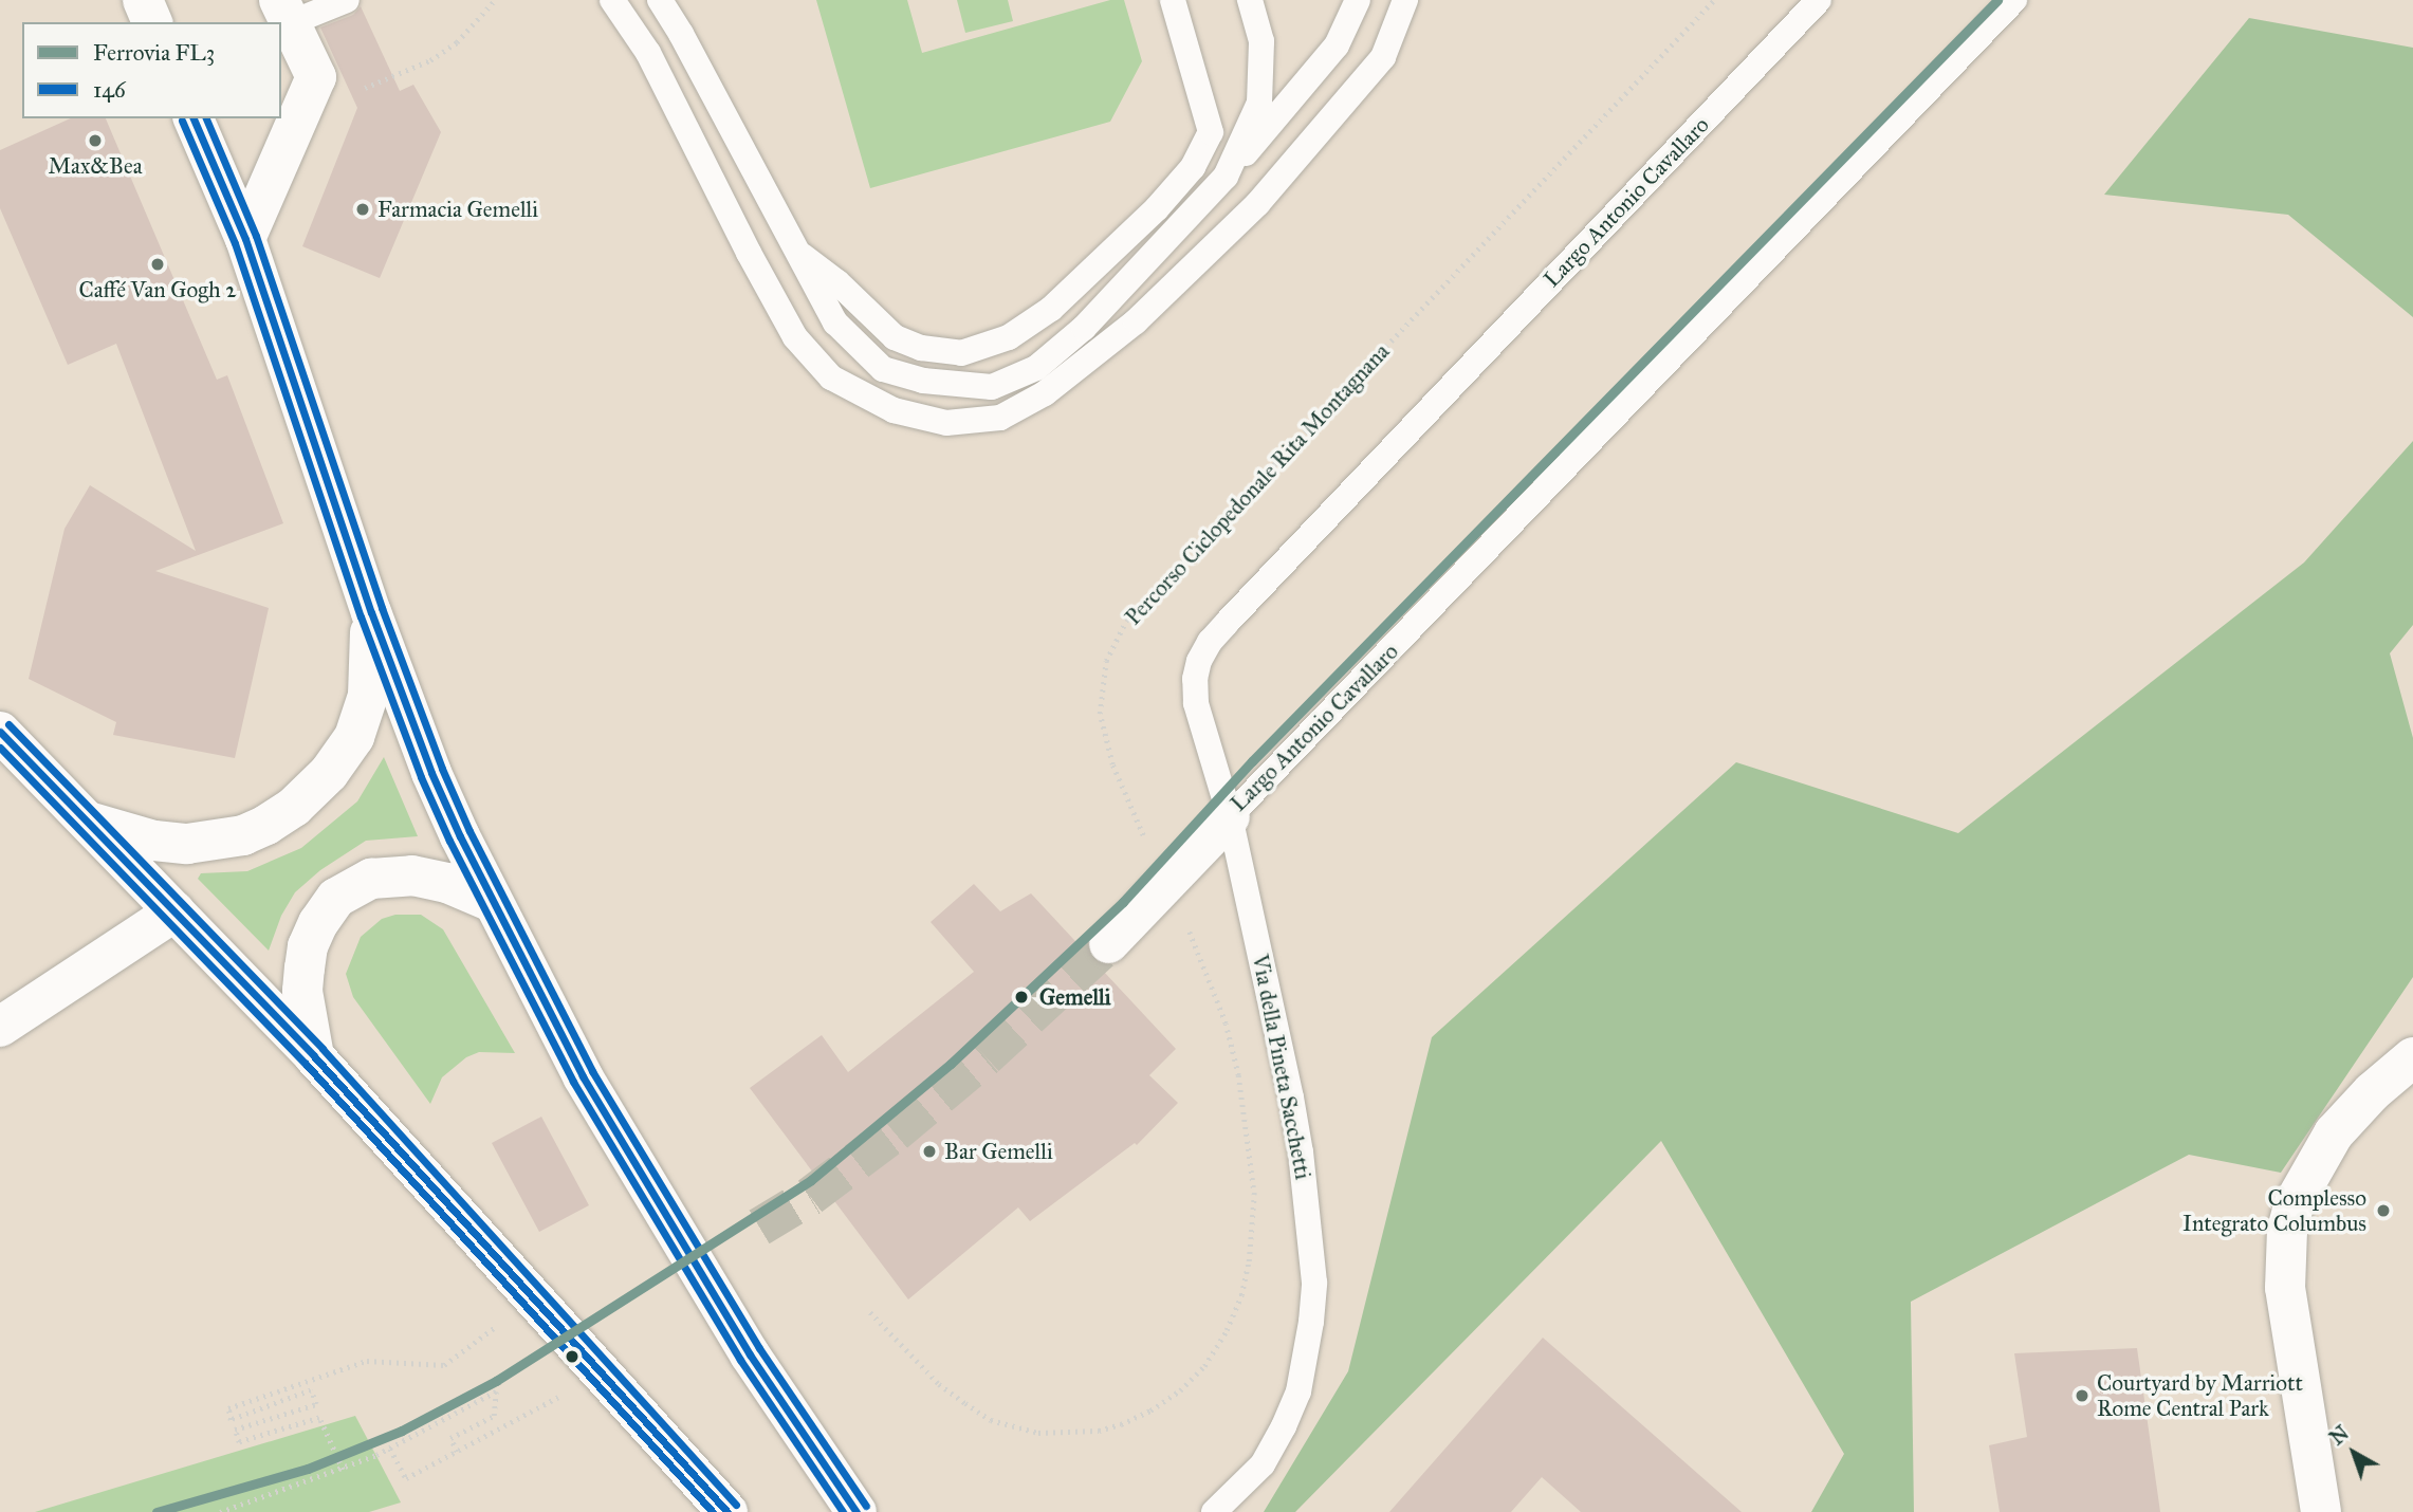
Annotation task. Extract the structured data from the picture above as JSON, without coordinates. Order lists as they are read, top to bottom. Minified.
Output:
{"streets":{"lane":["Largo Antonio Cavallaro","Via della Pineta Sacchetti"],"path":["Percorso Ciclopedonale Rita Montagnana"]},"crossings":[["Largo Antonio Cavallaro","Via della Pineta Sacchetti"]],"places":["Max&Bea","Farmacia Gemelli","Caffé Van Gogh 2","Gemelli","Bar Gemelli","Complesso Integrato Columbus","Courtyard by Marriott Rome Central Park"],"lines":["rail line FL3","transit line 146"],"legend":["Ferrovia FL3","146"],"north":"top left"}
